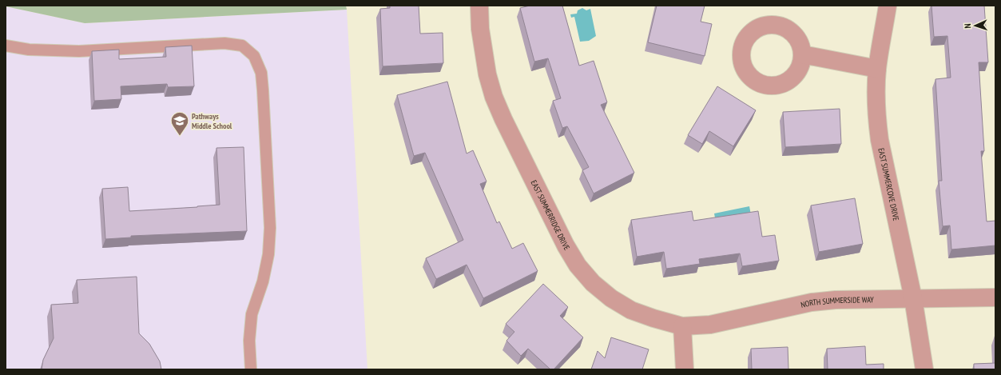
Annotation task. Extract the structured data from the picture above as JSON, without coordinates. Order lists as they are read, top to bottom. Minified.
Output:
{"streets":{"street":["EAST SUMMERCOVE DRIVE","EAST SUMMERRIDGE DRIVE","NORTH SUMMERSIDE WAY"]},"crossings":[["EAST SUMMERCOVE DRIVE","NORTH SUMMERSIDE WAY"],["EAST SUMMERRIDGE DRIVE","NORTH SUMMERSIDE WAY"]],"places":{"school or university":["Pathways Middle School"]},"north":"left"}
